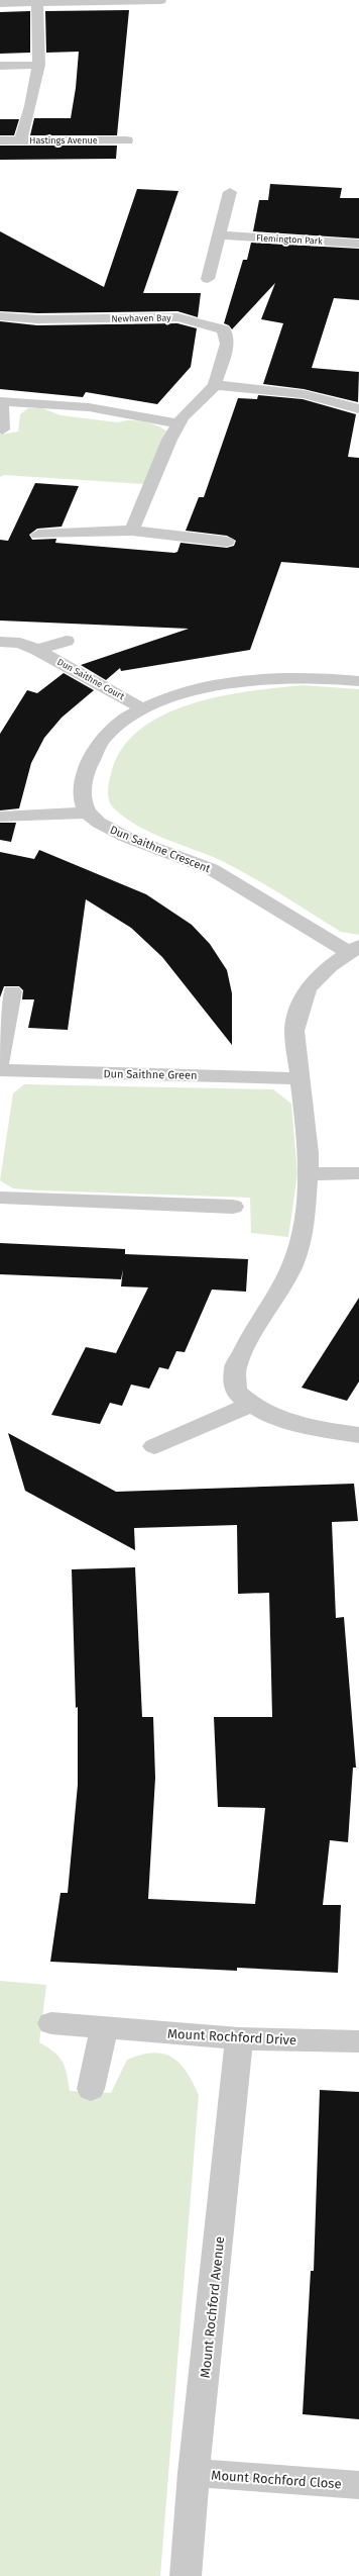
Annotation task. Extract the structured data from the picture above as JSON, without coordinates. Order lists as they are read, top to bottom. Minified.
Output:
{"streets":{"street":["Hastings Avenue","Flemington Park","Newhaven Bay","Dun Saithne Court","Dun Saithne Crescent","Dun Saithne Green","Mount Rochford Drive","Mount Rochford Avenue","Mount Rochford Close"]},"crossings":[["Dun Saithne Crescent","Dun Saithne Green"],["Mount Rochford Drive","Mount Rochford Avenue"],["Mount Rochford Avenue","Mount Rochford Close"]]}
